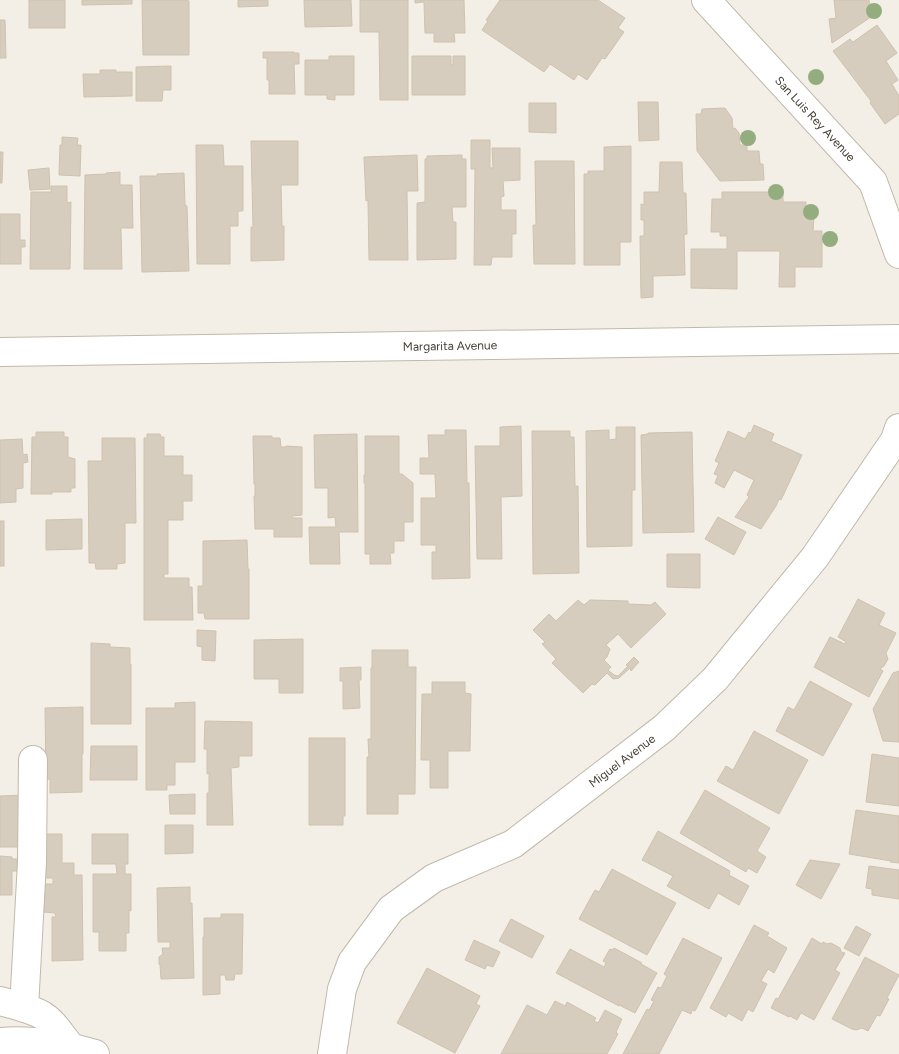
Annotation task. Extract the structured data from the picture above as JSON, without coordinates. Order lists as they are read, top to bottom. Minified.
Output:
{"streets":{"street":["San Luis Rey Avenue","Margarita Avenue","Miguel Avenue"]}}
